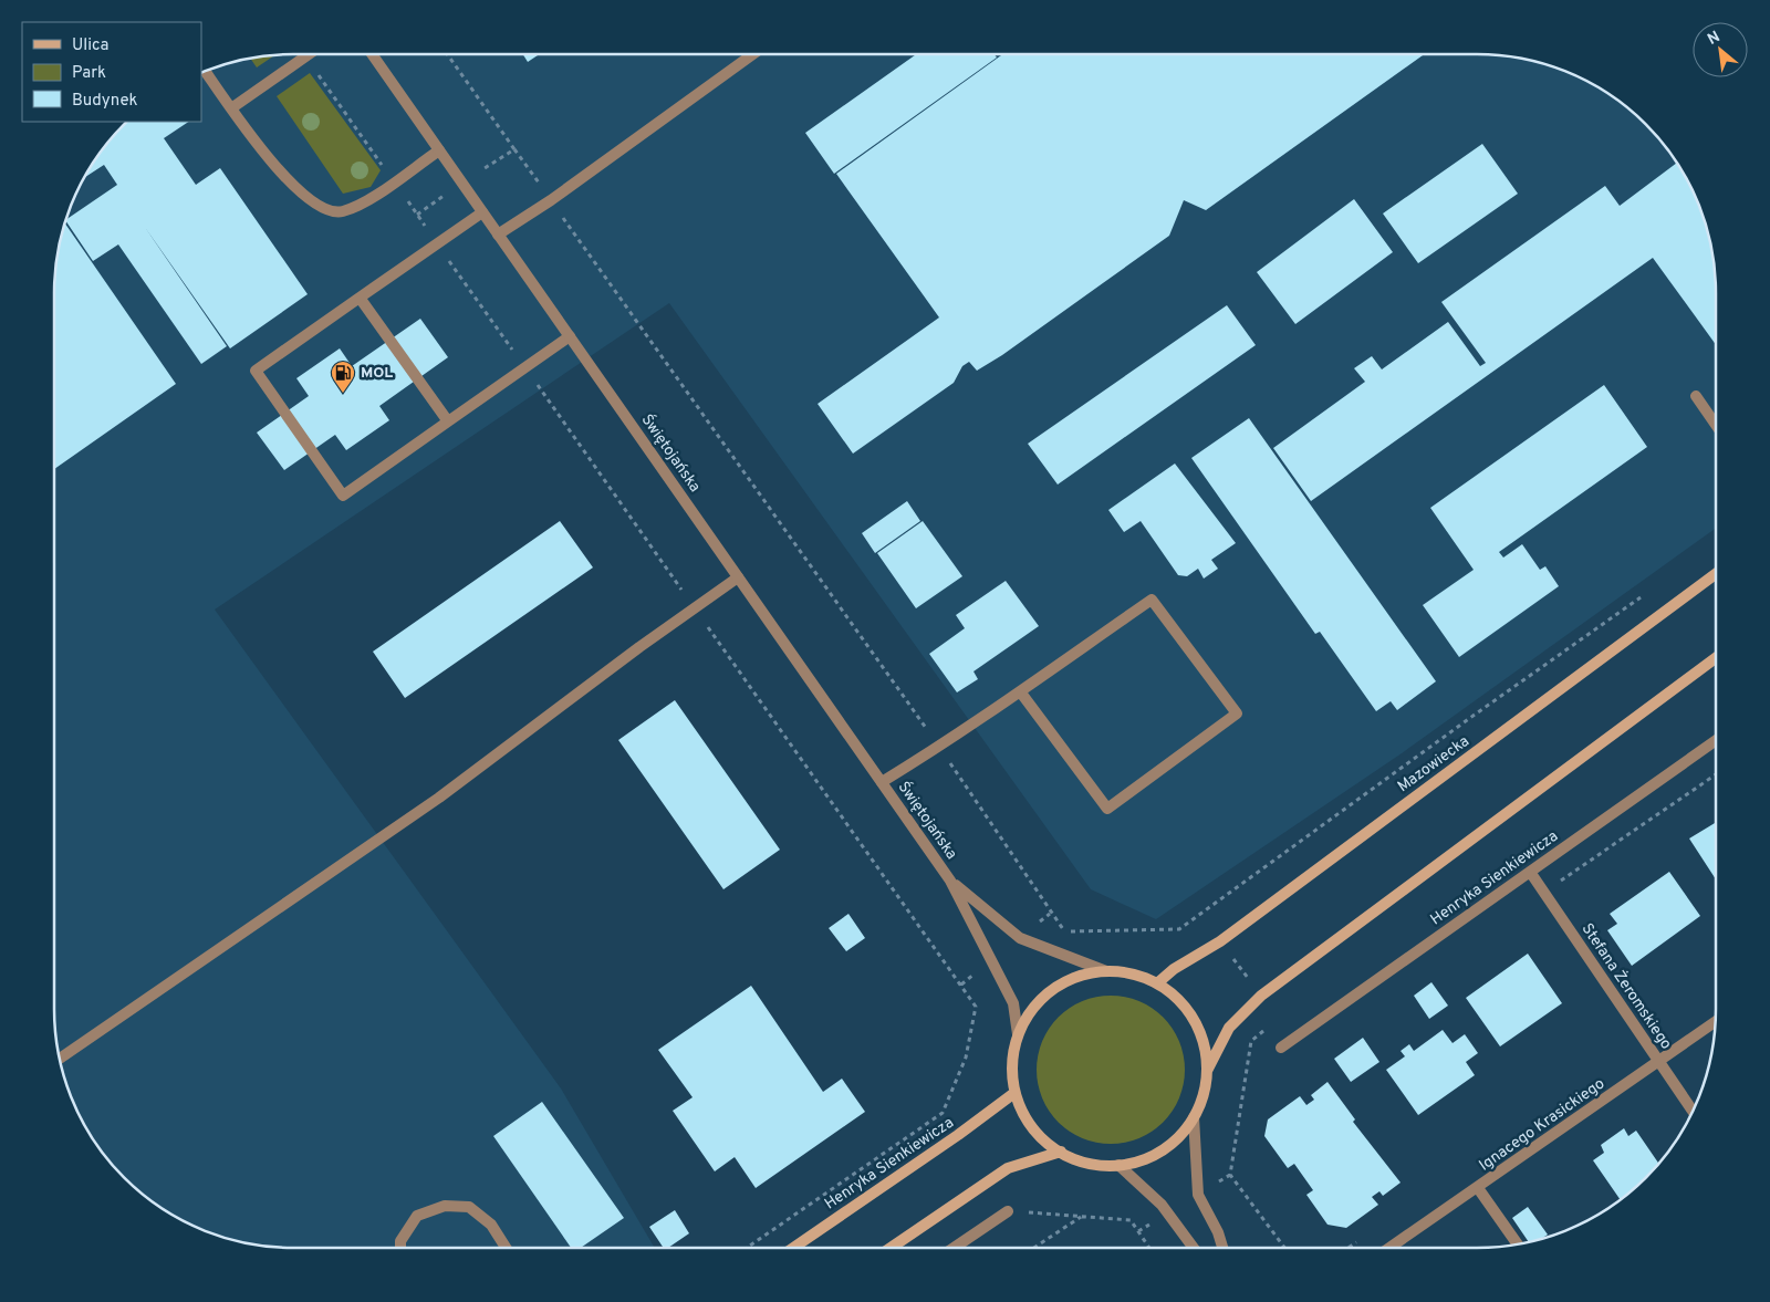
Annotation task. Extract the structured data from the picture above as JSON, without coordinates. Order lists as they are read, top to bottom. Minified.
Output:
{"streets":{"main road":["Mazowiecka","Henryka Sienkiewicza"],"street":["Świętojańska","Stefana Żeromskiego","Ignacego Krasickiego"]},"crossings":[["Świętojańska","Mazowiecka"],["Świętojańska","Henryka Sienkiewicza"],["Mazowiecka","Henryka Sienkiewicza"],["Henryka Sienkiewicza","Stefana Żeromskiego"],["Stefana Żeromskiego","Ignacego Krasickiego"]],"places":{"fuel station":["MOL"]},"legend":["Ulica","Park","Budynek"],"north":"top left"}
